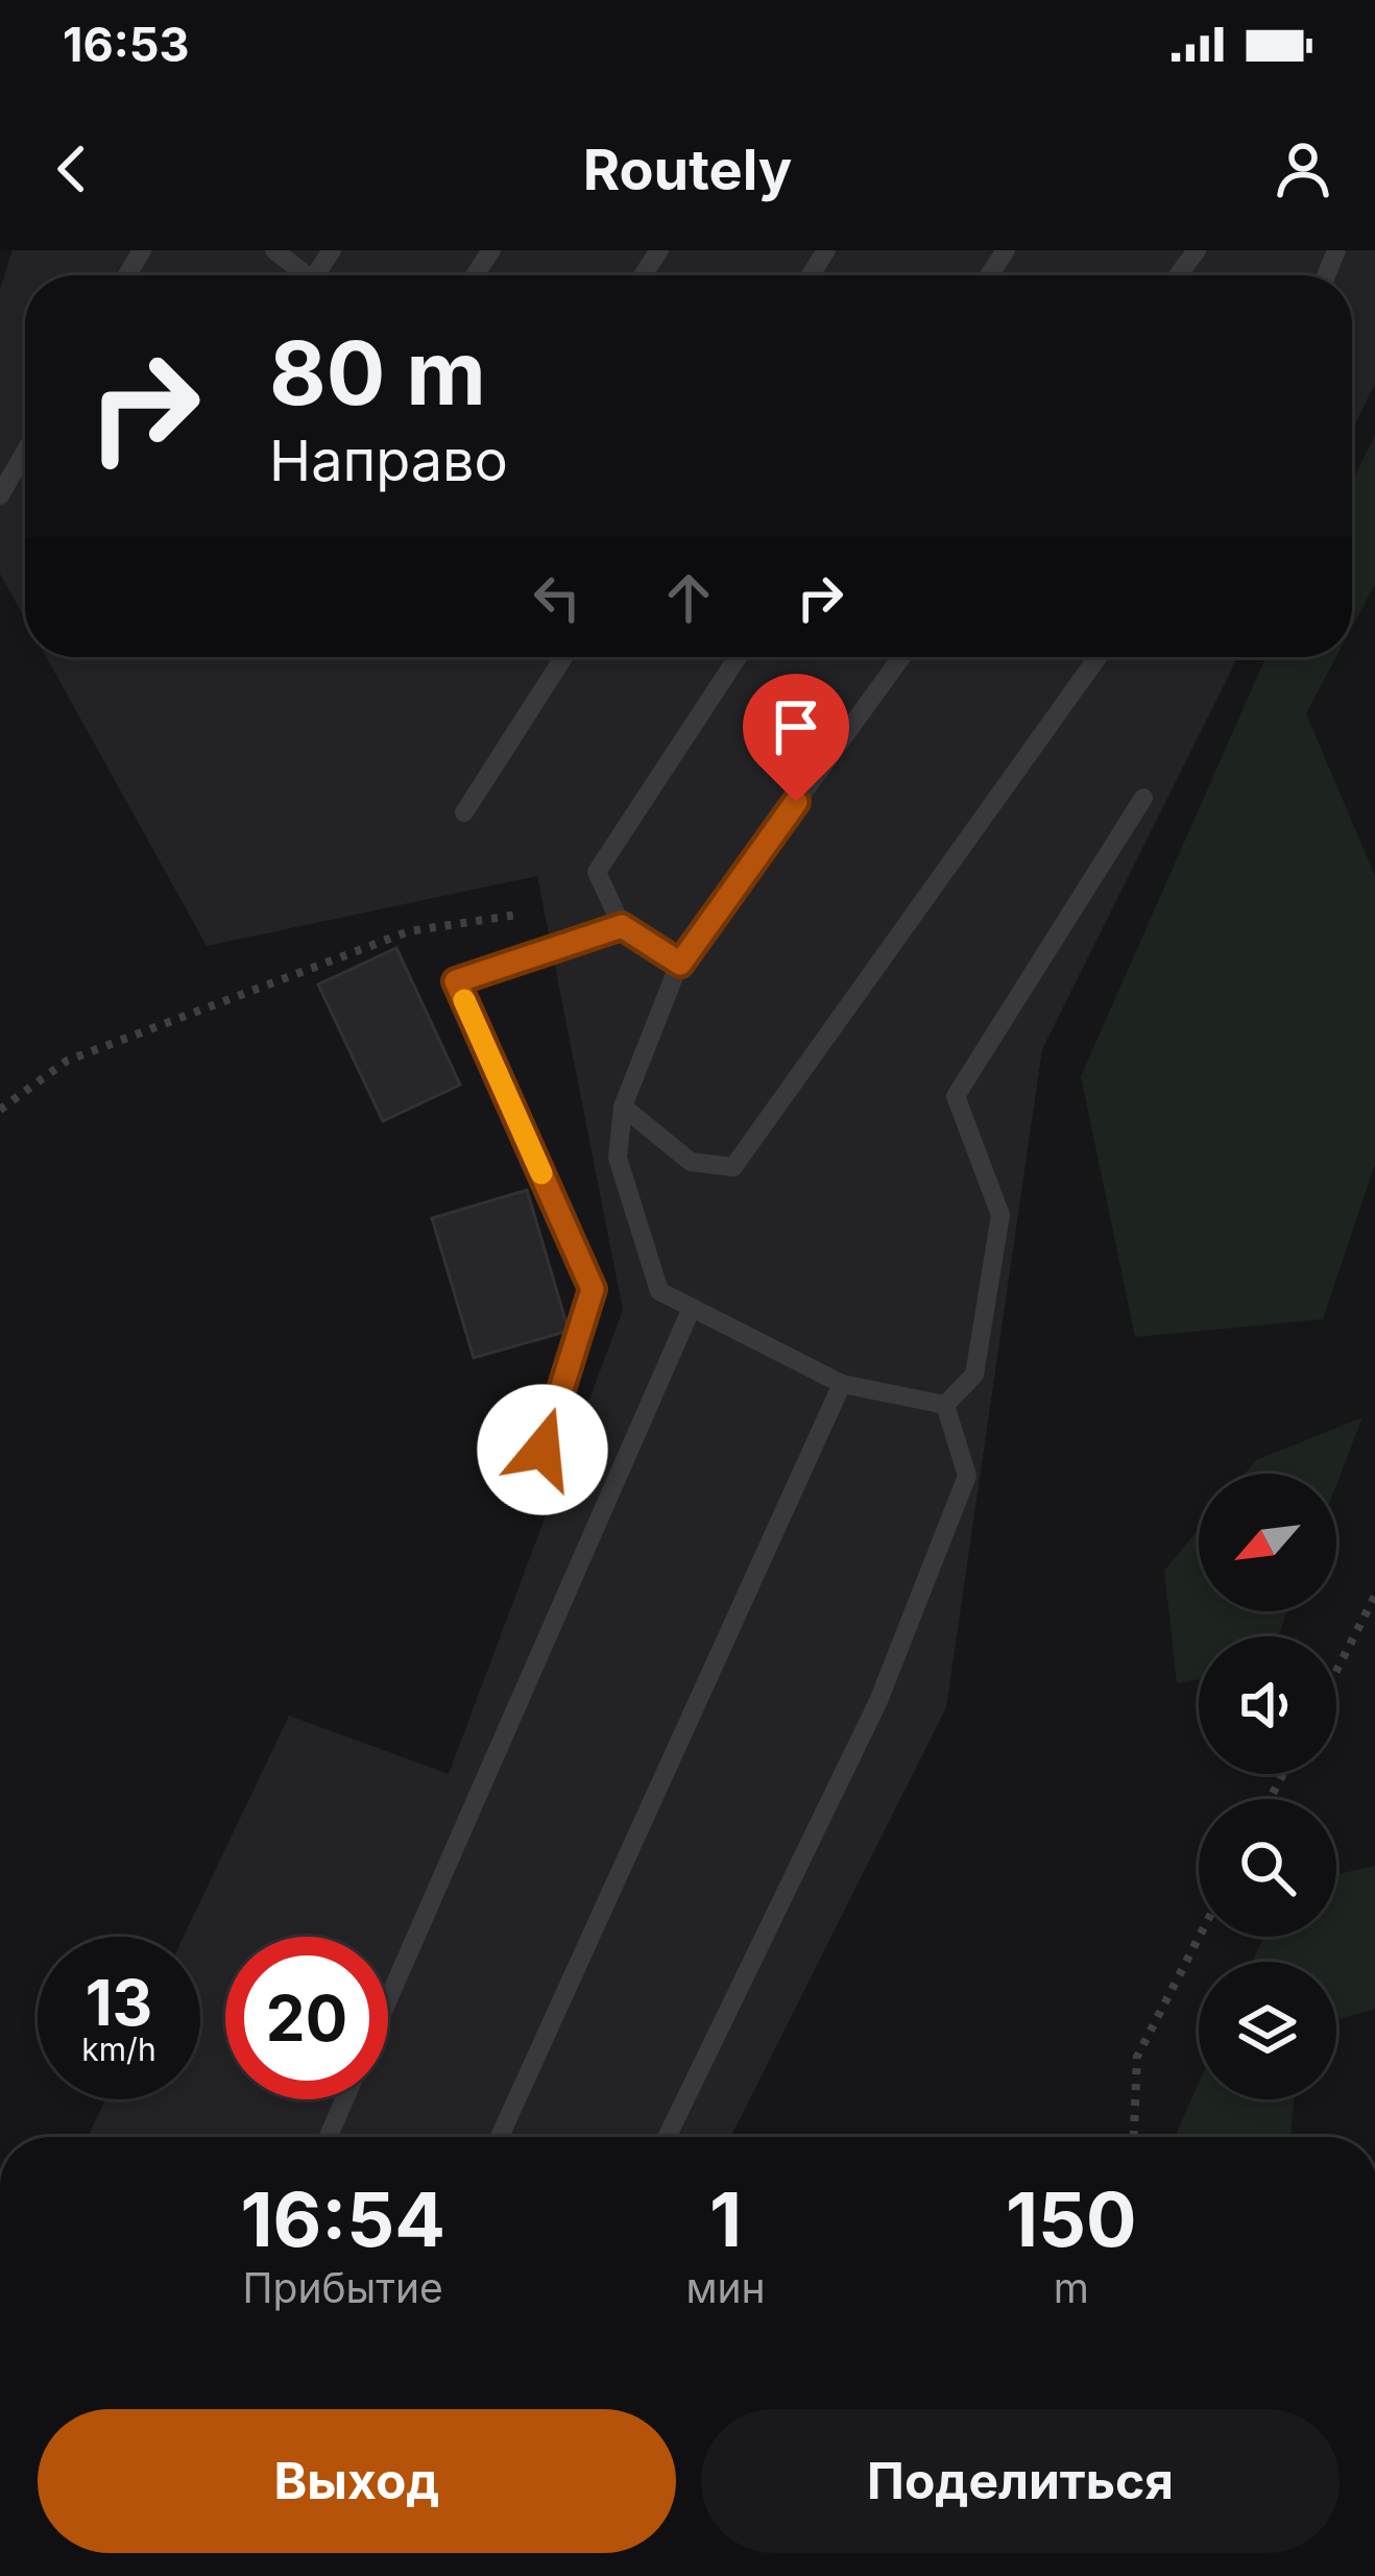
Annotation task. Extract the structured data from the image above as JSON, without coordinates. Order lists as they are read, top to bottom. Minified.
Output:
{"north":"bottom left","page":{"status":"16:53","header":"Routely","turn":["80 m","Направо"],"speed":"13 km/h","limit":"20","eta":["16:54","Прибытие","1","мин","150","m"],"buttons":["Выход","Поделиться"]}}
